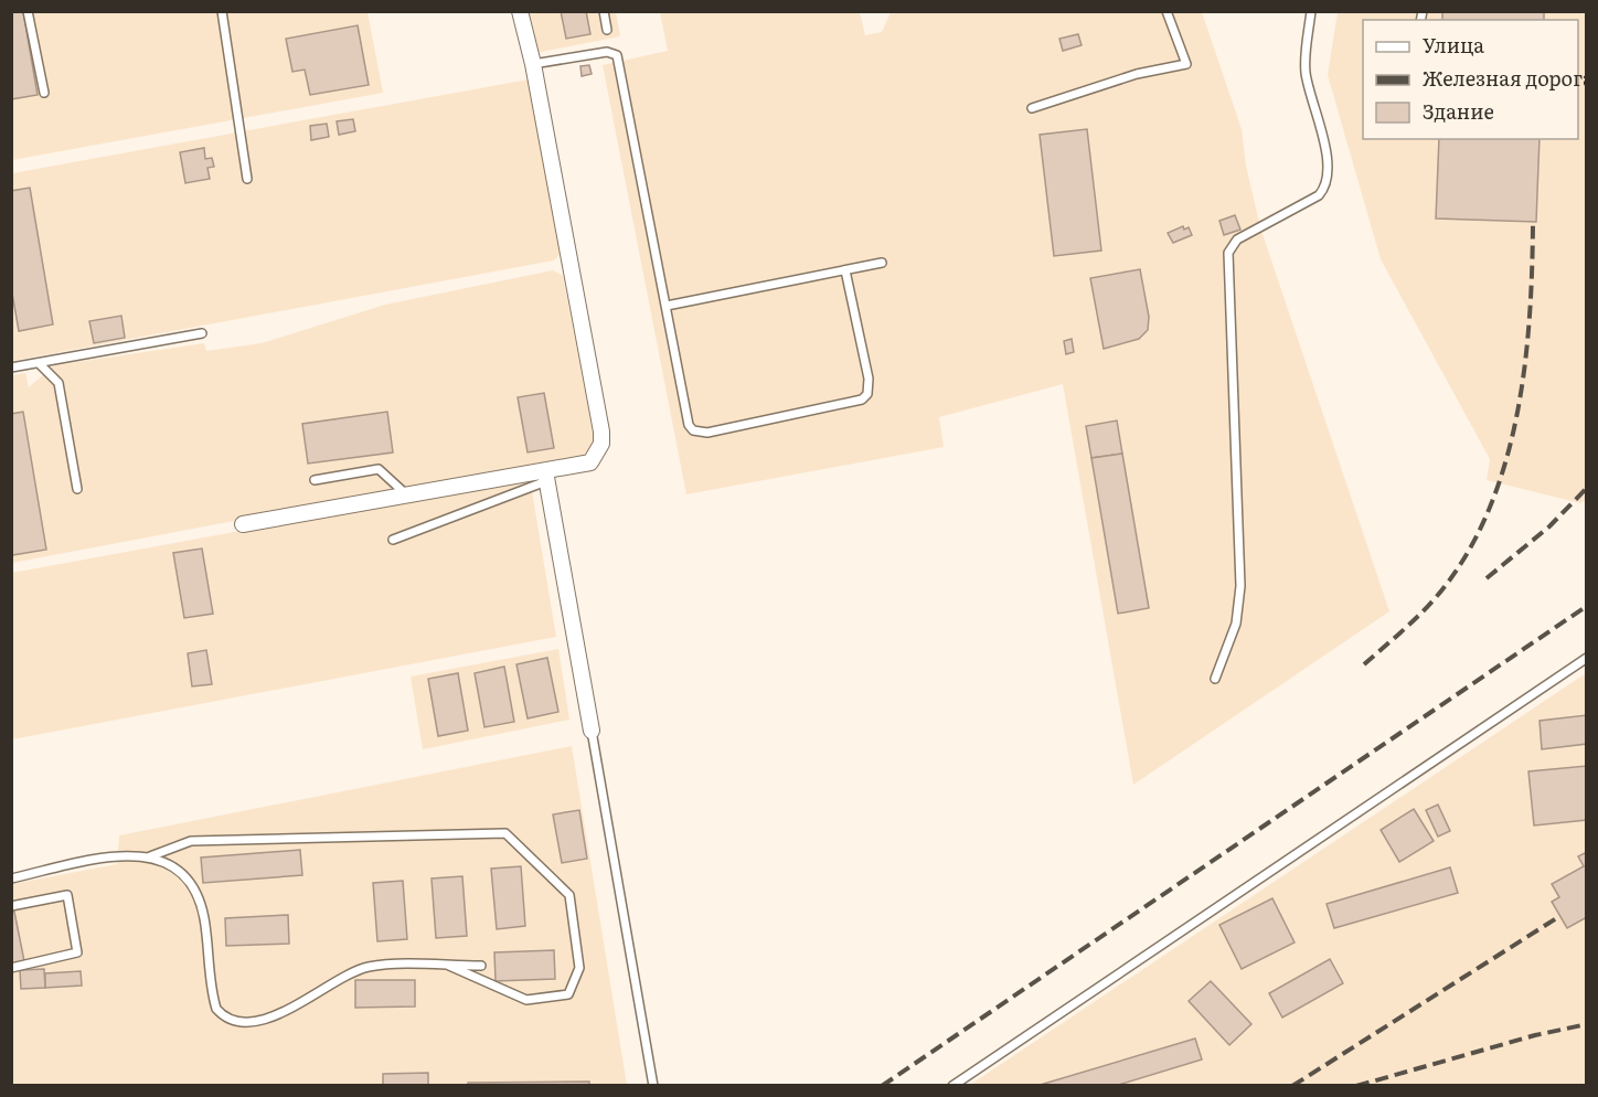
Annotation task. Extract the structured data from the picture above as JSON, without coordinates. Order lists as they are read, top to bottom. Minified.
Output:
{"legend":["Улица","Железная дорога","Здание"]}
